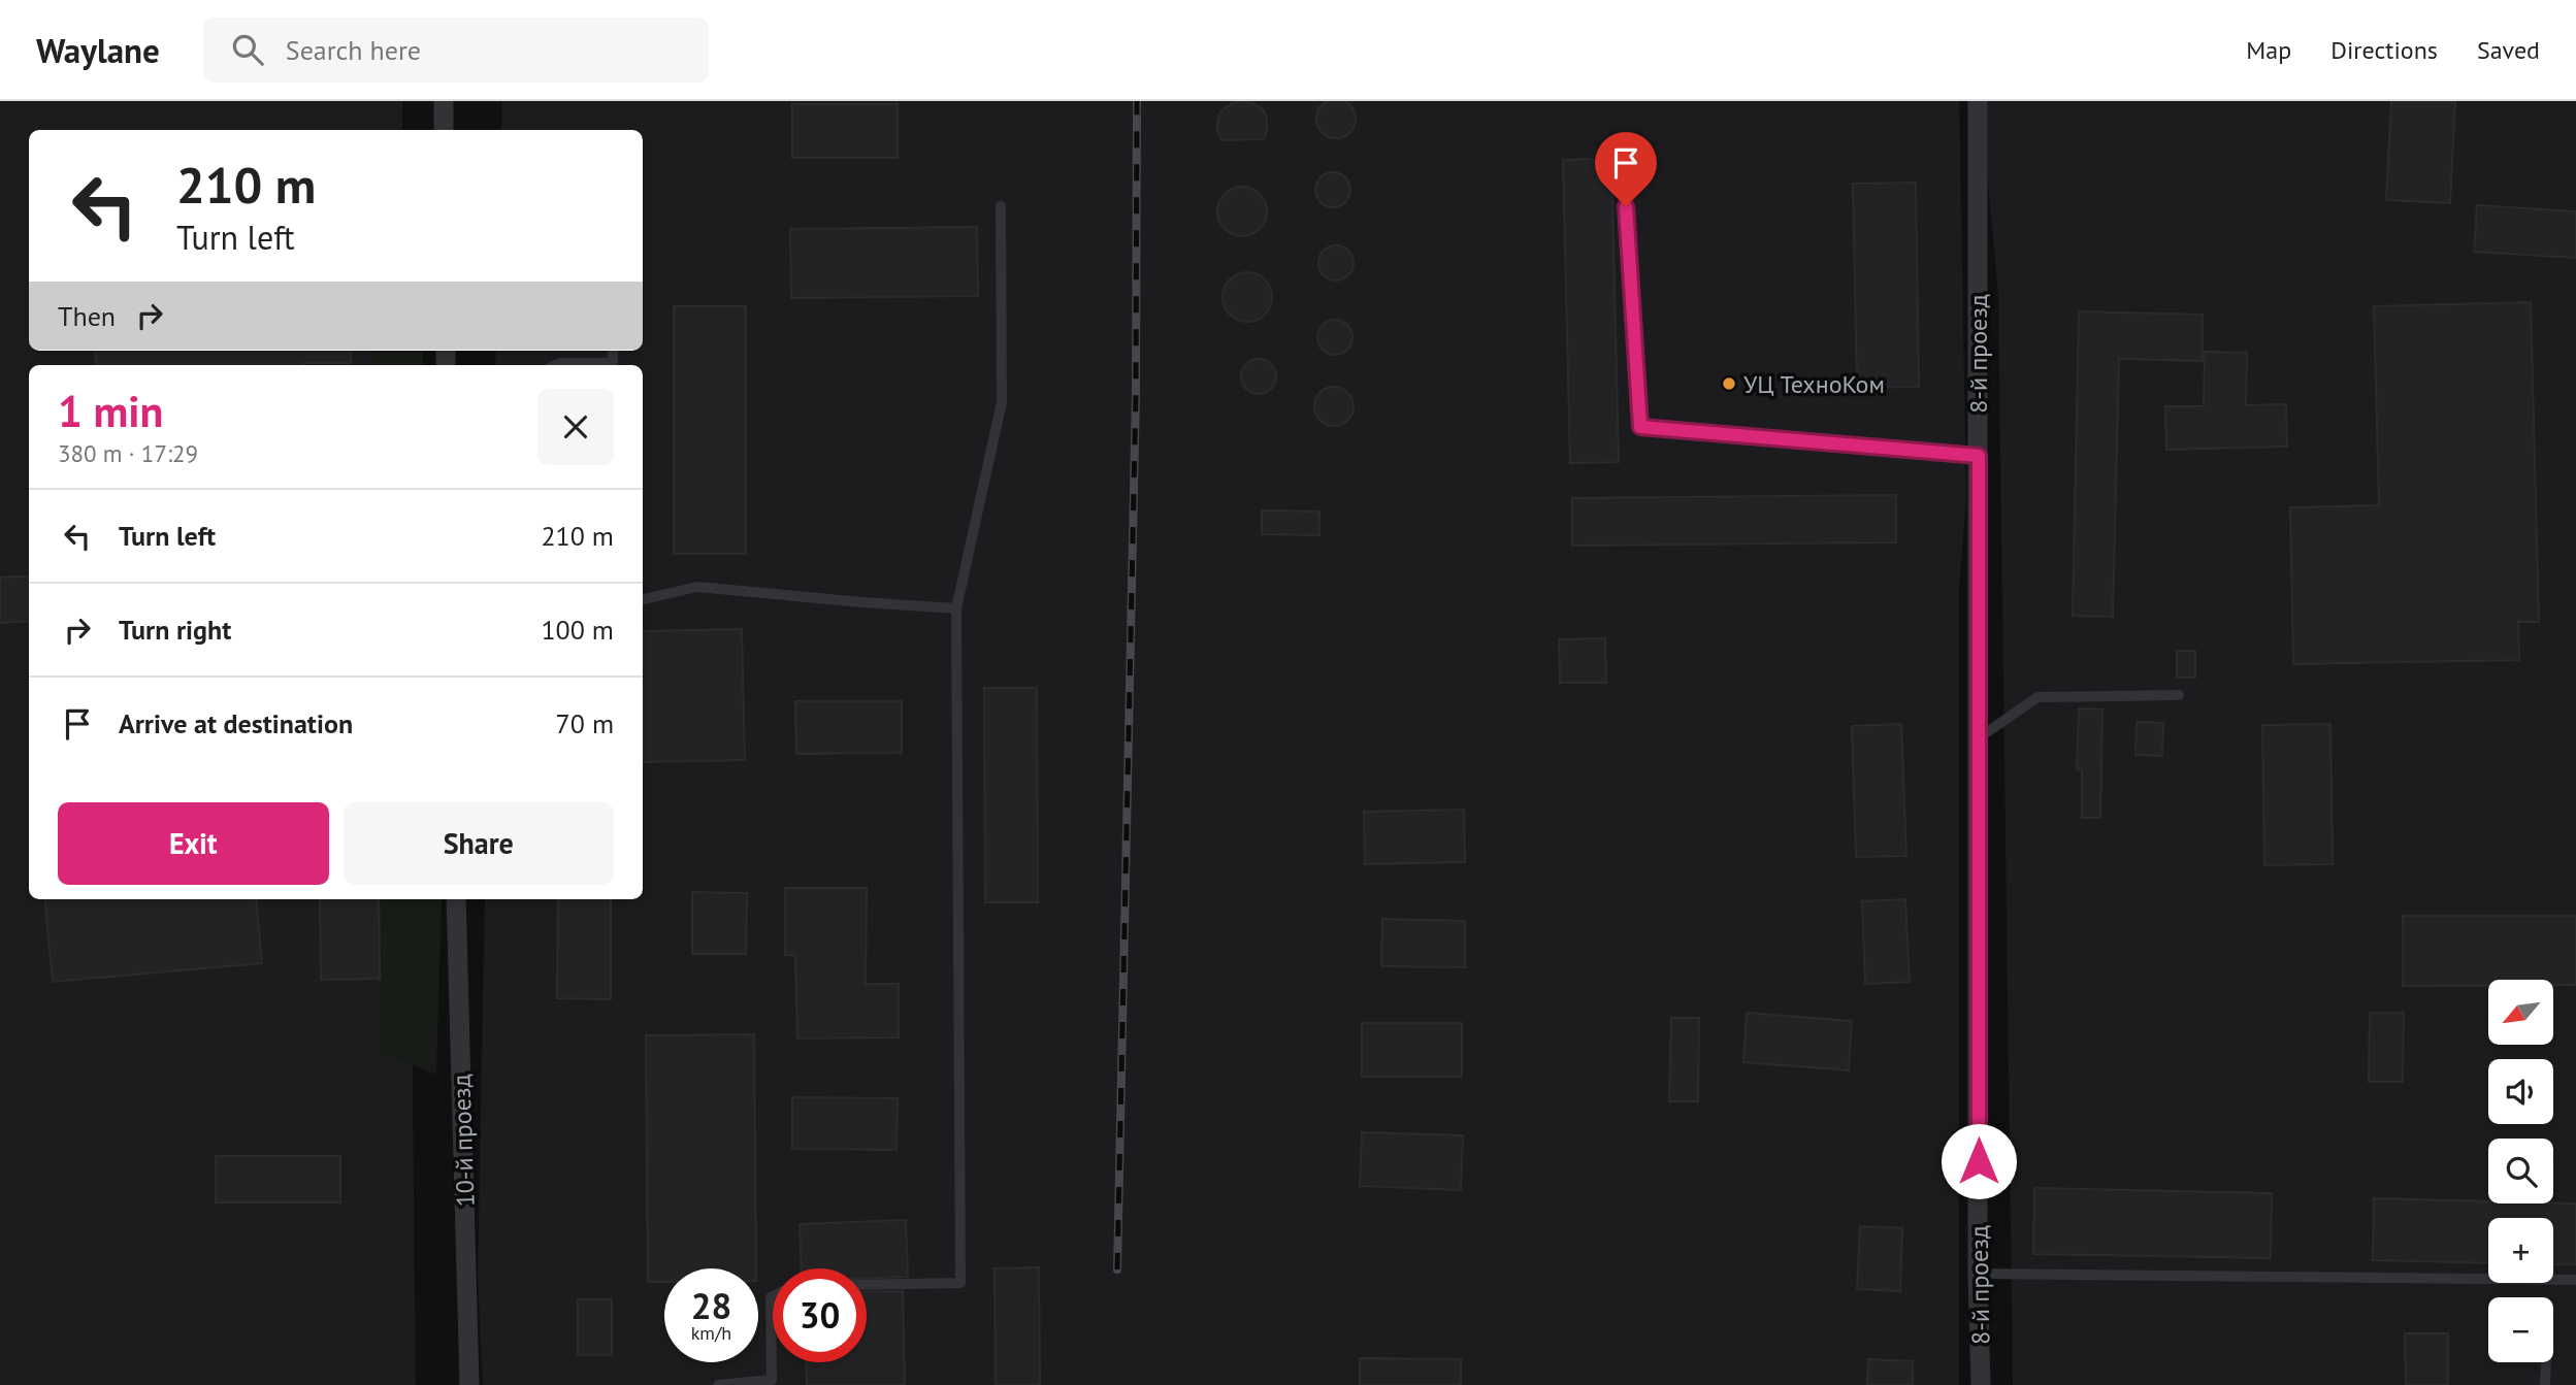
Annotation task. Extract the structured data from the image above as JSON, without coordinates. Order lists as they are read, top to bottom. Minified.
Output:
{"streets":{"street":["8-й проезд","10-й проезд"]},"places":["УЦ ТехноКом"],"north":"bottom left","page":{"header":"Waylane","search":"Search here","nav":["Map","Directions","Saved"],"turn":["210 m","Turn left"],"then":"Then","heading":["1 min","380 m · 17:29"],"list":[{"name":"Turn left","value":"210 m"},{"name":"Turn right","value":"100 m"},{"name":"Arrive at destination","value":"70 m"}],"buttons":["Exit","Share"],"map_buttons":["+","−"],"speed":"28 km/h","limit":"30"}}
